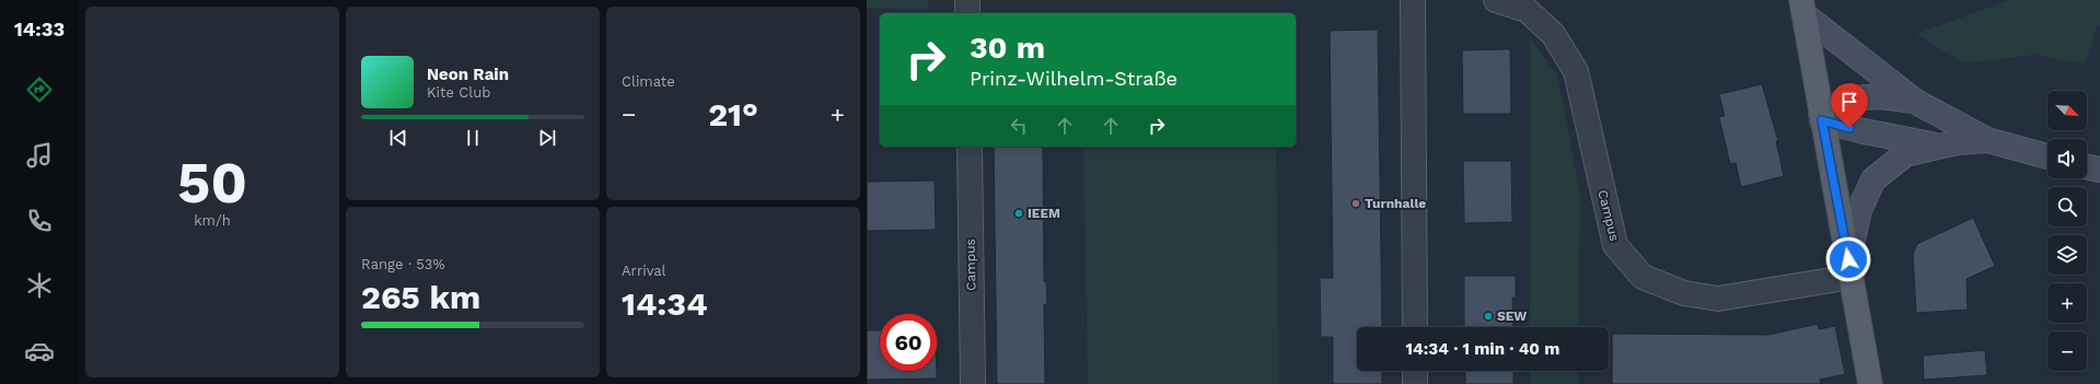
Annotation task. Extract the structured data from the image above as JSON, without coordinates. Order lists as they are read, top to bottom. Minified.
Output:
{"streets":{"street":["Campus"]},"places":["Turnhalle","IEEM","SEW"],"north":"bottom right","page":{"tabs":"14:33","tile":[["50","km/h"],"Climate",["Range · 53%","265 km"],["Arrival","14:34"]],"turn":["30 m","Prinz-Wilhelm-Straße"],"song":["Neon Rain","Kite Club"],"map_buttons":["+","−"],"heat":["−","21°","+"],"limit":"60","trip":"14:34 · 1 min · 40 m"}}
